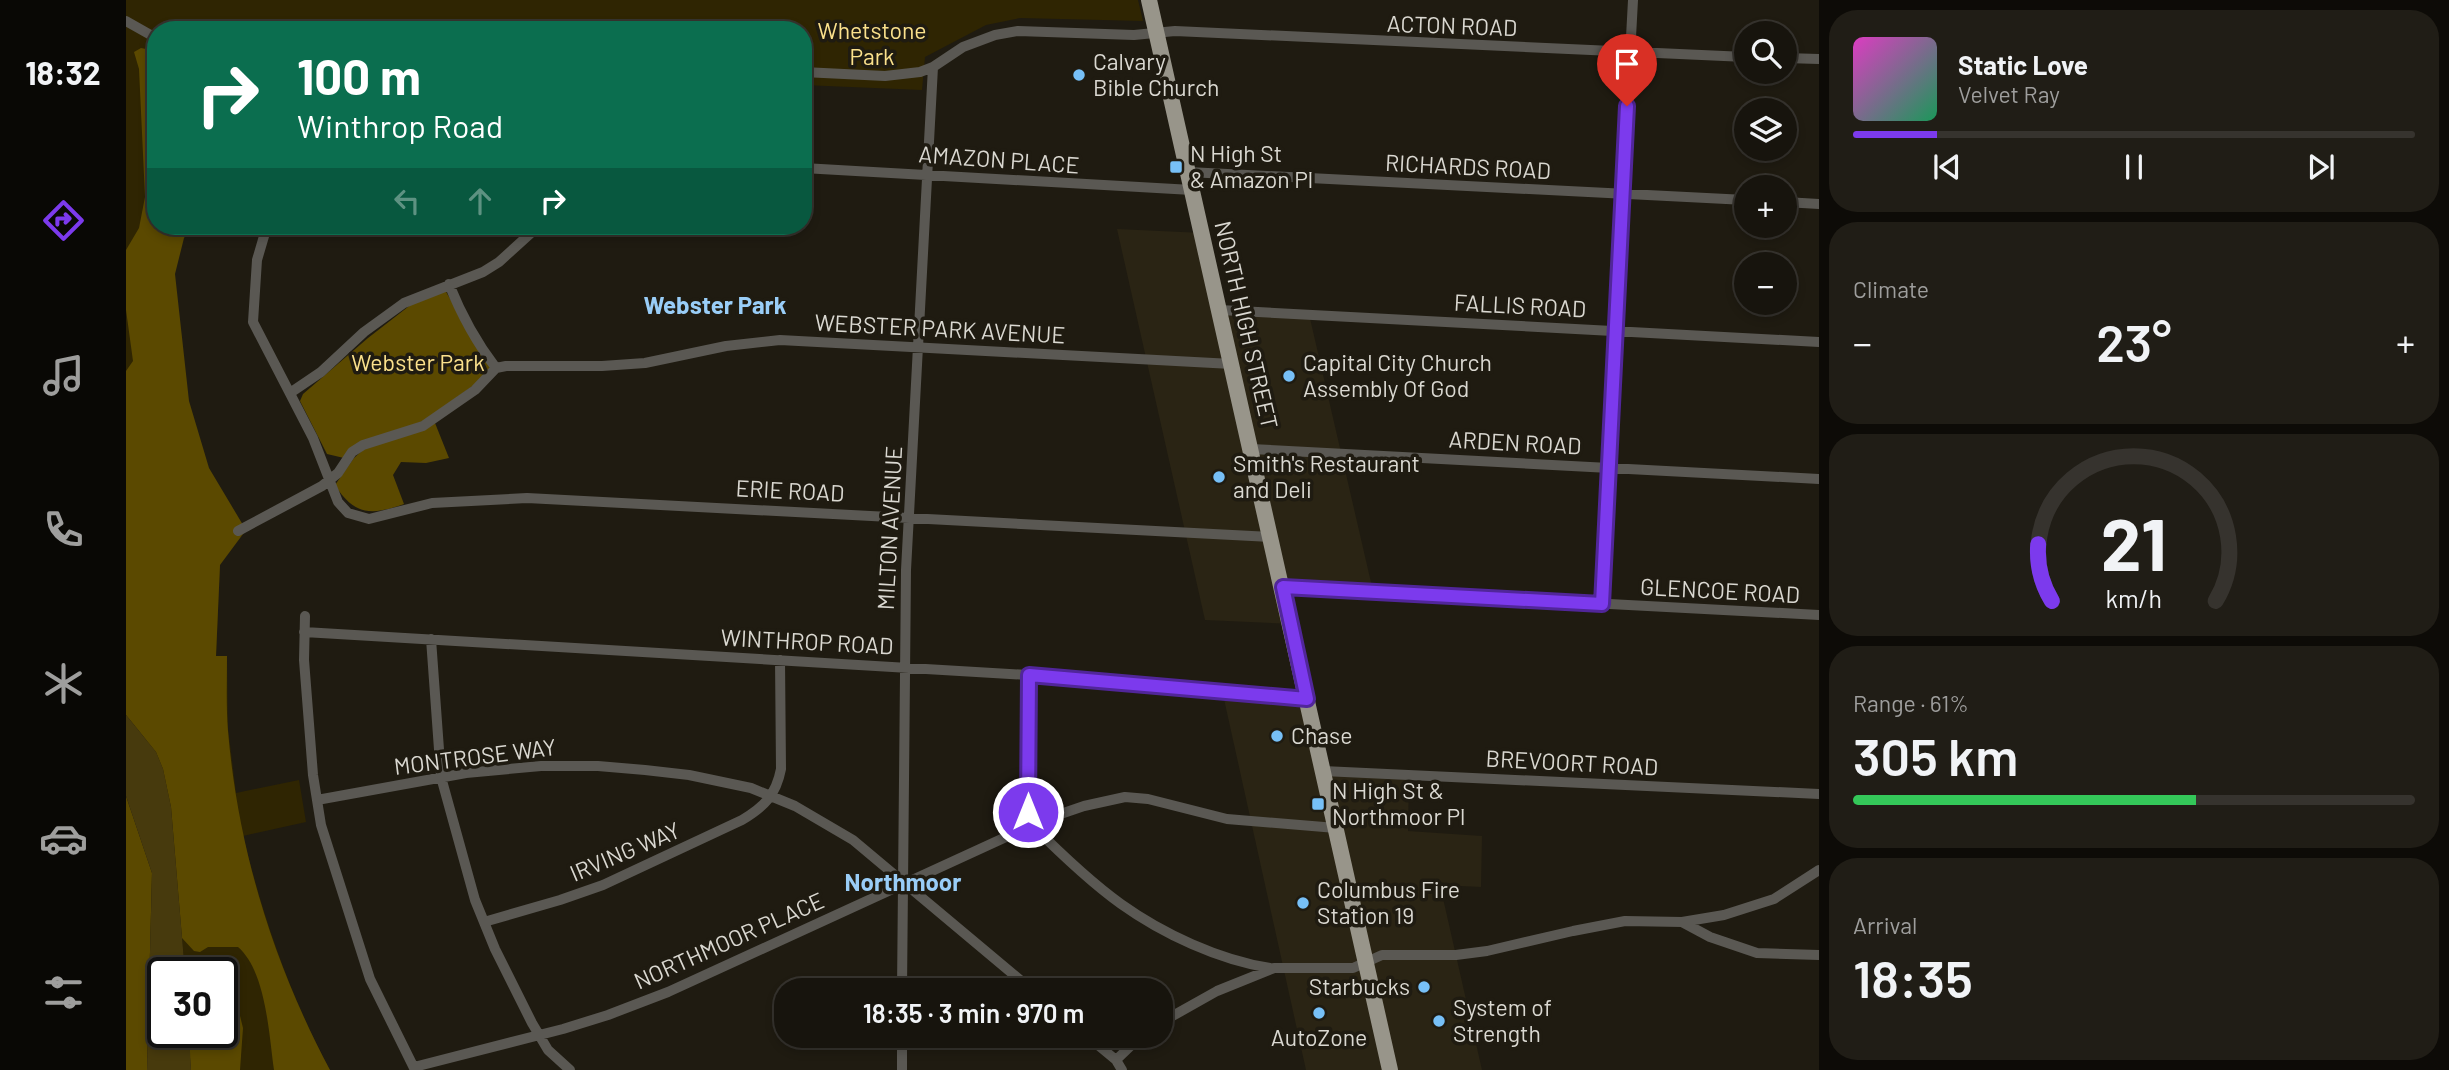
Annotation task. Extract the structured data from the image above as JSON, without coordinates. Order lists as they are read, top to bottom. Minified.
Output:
{"streets":{"main road":["NORTH HIGH STREET"],"street":["ACTON ROAD","AMAZON PLACE","RICHARDS ROAD","FALLIS ROAD","WEBSTER PARK AVENUE","ARDEN ROAD","ERIE ROAD","MILTON AVENUE","GLENCOE ROAD","WINTHROP ROAD","MONTROSE WAY","BREVOORT ROAD","IRVING WAY","NORTHMOOR PLACE"]},"crossings":[["ACTON ROAD","NORTH HIGH STREET"],["ACTON ROAD","MILTON AVENUE"],["AMAZON PLACE","NORTH HIGH STREET"],["AMAZON PLACE","MILTON AVENUE"],["RICHARDS ROAD","NORTH HIGH STREET"],["FALLIS ROAD","NORTH HIGH STREET"],["NORTH HIGH STREET","WEBSTER PARK AVENUE"],["NORTH HIGH STREET","ARDEN ROAD"],["NORTH HIGH STREET","ERIE ROAD"],["NORTH HIGH STREET","GLENCOE ROAD"],["NORTH HIGH STREET","WINTHROP ROAD"],["NORTH HIGH STREET","BREVOORT ROAD"],["NORTH HIGH STREET","NORTHMOOR PLACE"],["WEBSTER PARK AVENUE","MILTON AVENUE"],["ERIE ROAD","MILTON AVENUE"],["MILTON AVENUE","WINTHROP ROAD"],["MILTON AVENUE","MONTROSE WAY"],["MILTON AVENUE","NORTHMOOR PLACE"],["MONTROSE WAY","IRVING WAY"],["MONTROSE WAY","NORTHMOOR PLACE"]],"districts":["Webster Park","Northmoor"],"parks":["Whetstone Park","Webster Park"],"places":{"other":["Calvary Bible Church","Capital City Church Assembly Of God","Smith's Restaurant and Deli","Chase","Columbus Fire Station 19","Starbucks","AutoZone","System of Strength"],"transit":["N High St & Amazon Pl","N High St & Northmoor Pl"]},"page":{"tabs":"18:32","map_buttons":["+","−"],"turn":["100 m","Winthrop Road"],"song":["Static Love","Velvet Ray"],"tile":["Climate",["Range · 61%","305 km"],["Arrival","18:35"]],"heat":["−","23°","+"],"limit":"30","trip":"18:35 · 3 min · 970 m","gauge":["21","km/h"]}}
